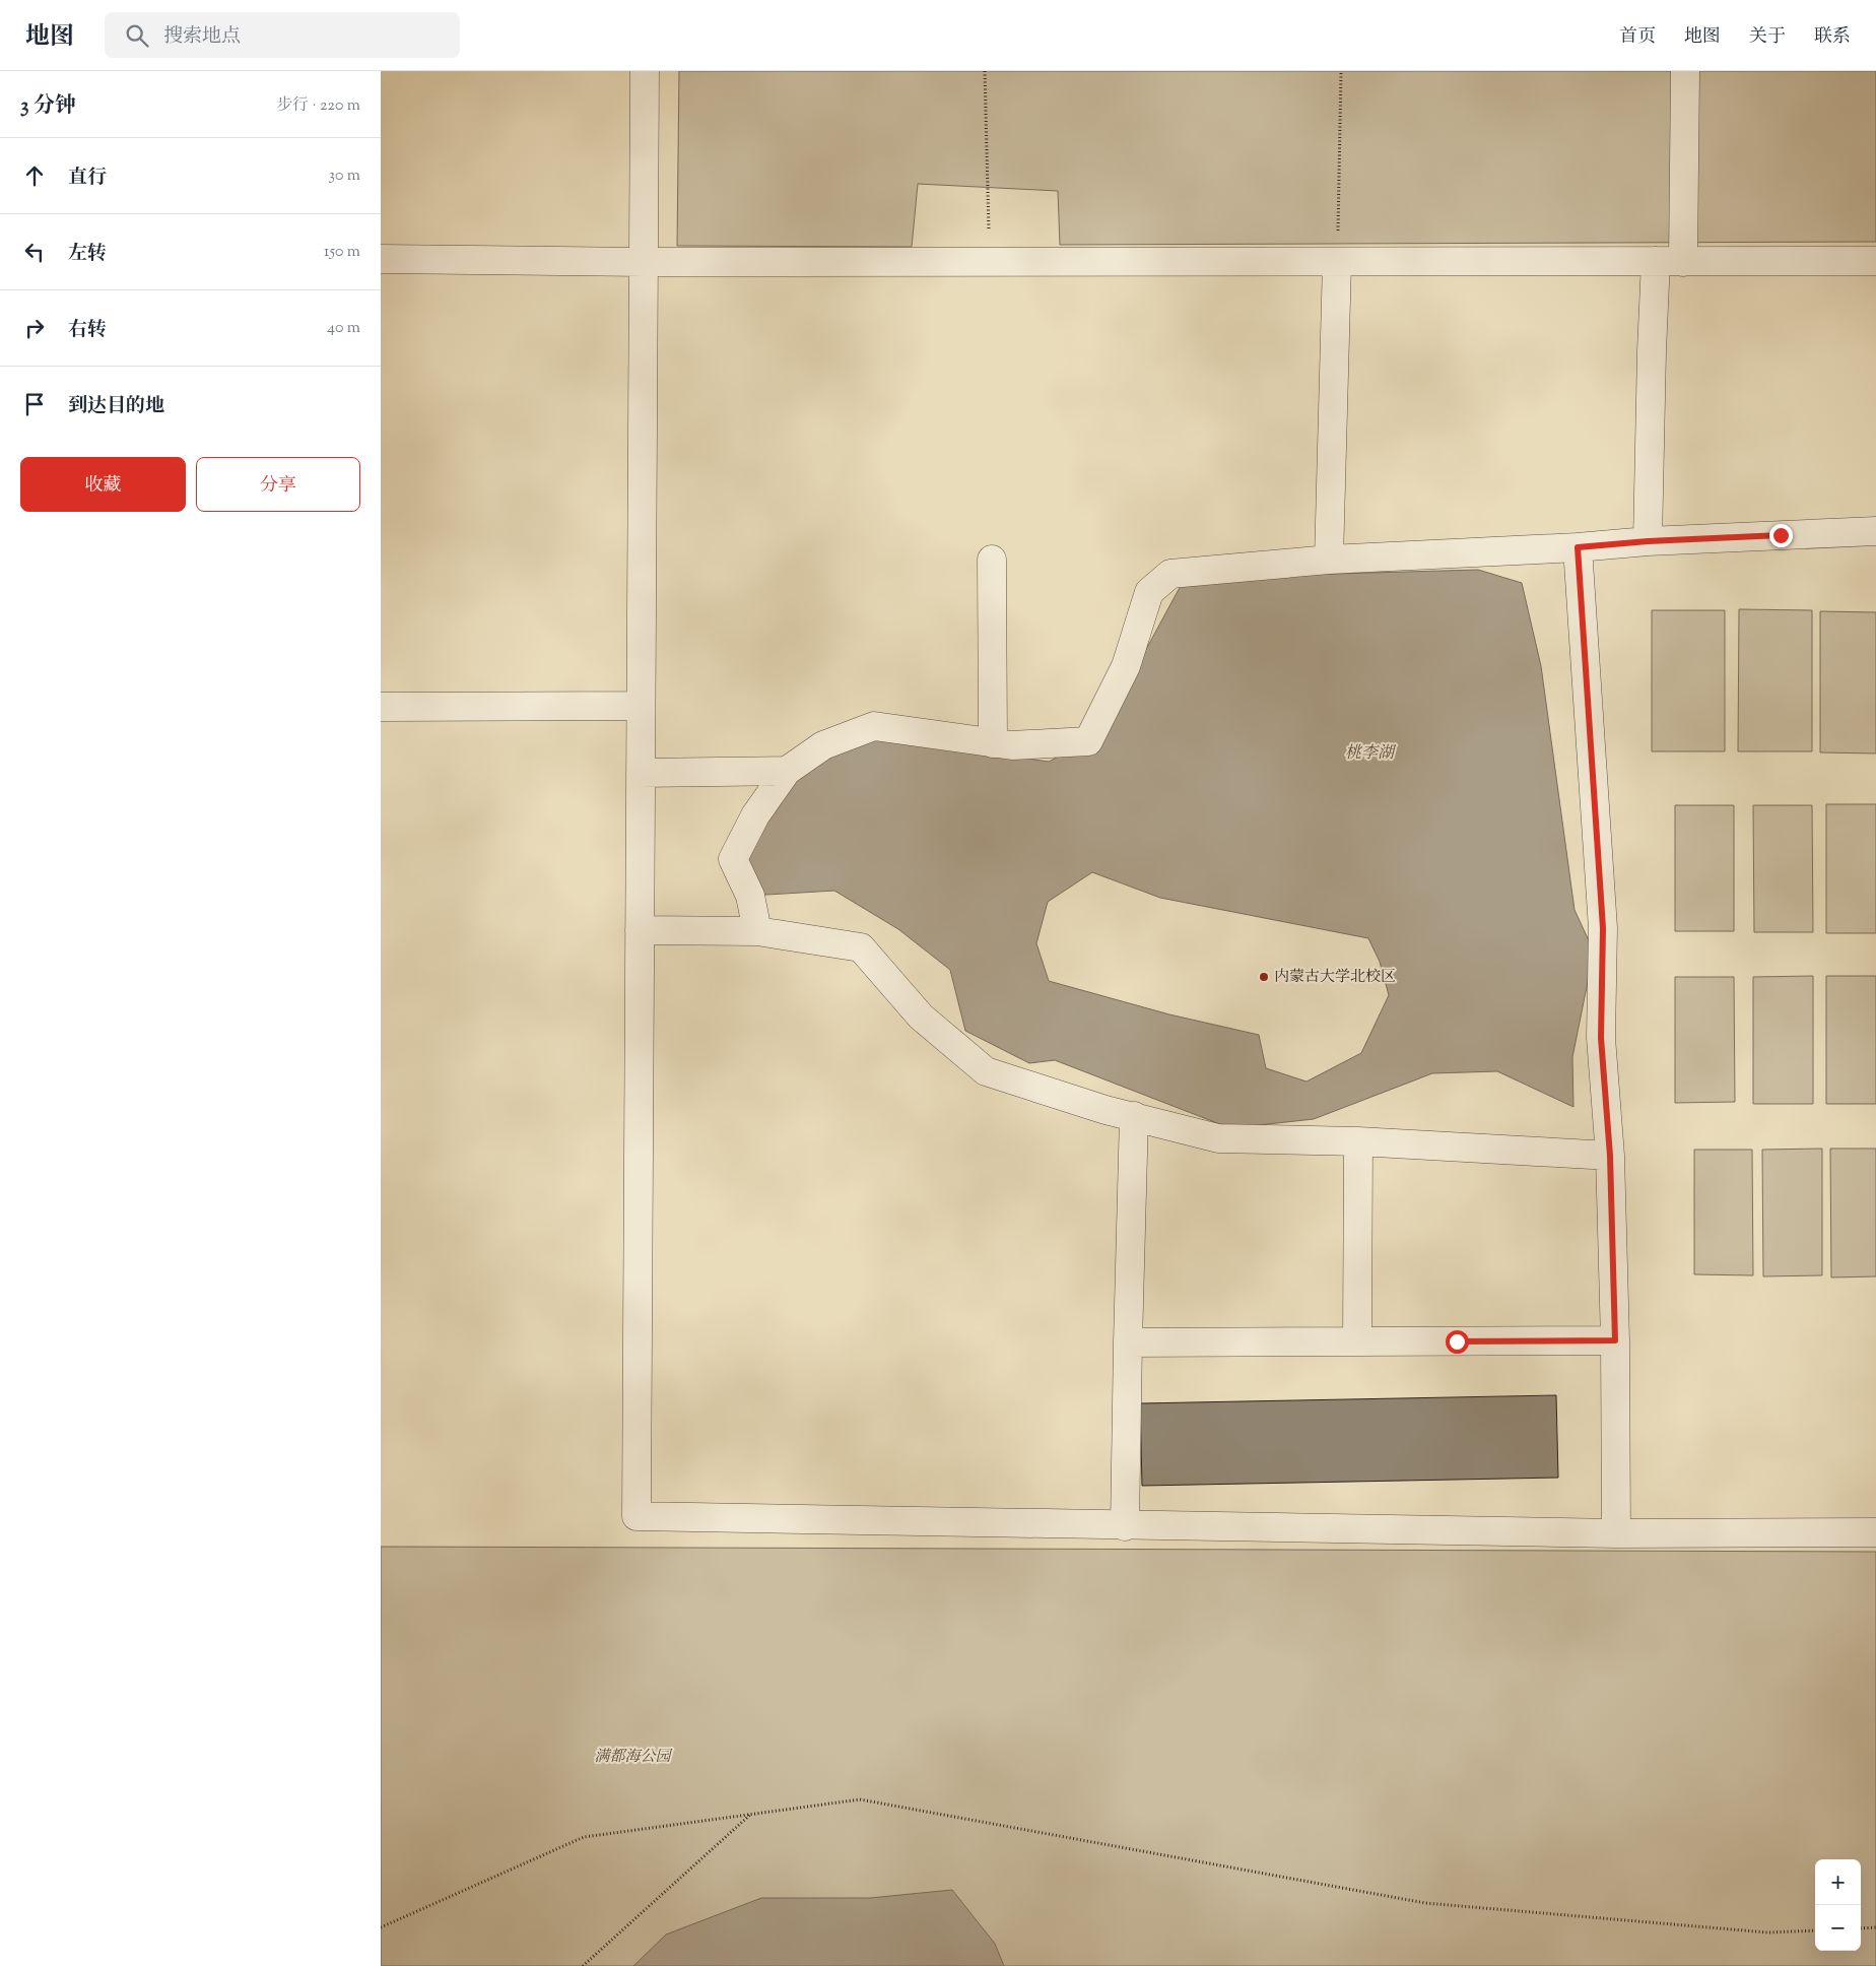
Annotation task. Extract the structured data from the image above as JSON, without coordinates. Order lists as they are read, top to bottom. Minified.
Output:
{"water":["桃李湖"],"parks":["满都海公园"],"places":["内蒙古大学北校区"],"page":{"header":"地图","search":"搜索地点","nav":["首页","地图","关于","联系"],"heading":["3 分钟","步行 · 220 m"],"list":[["直行","30 m"],["左转","150 m"],["右转","40 m"],"到达目的地"],"buttons":["收藏","分享"],"map_buttons":["+","−"]}}
